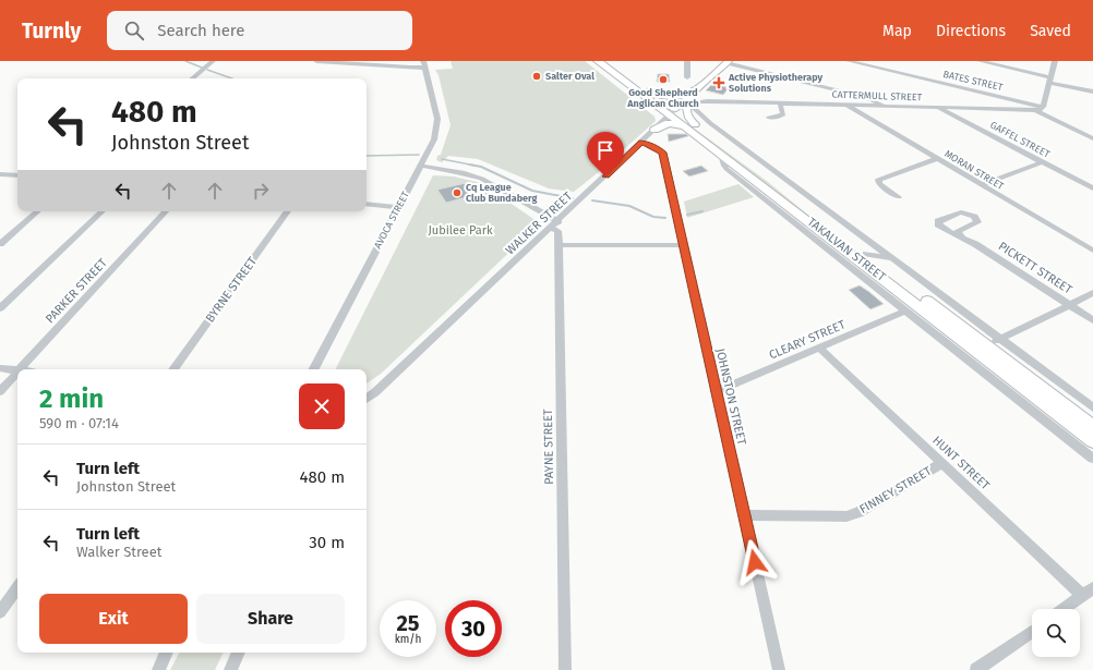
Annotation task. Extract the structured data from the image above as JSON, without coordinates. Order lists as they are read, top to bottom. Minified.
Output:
{"streets":{"highway":["TAKALVAN STREET"],"main road":["WALKER STREET"],"street":["BATES STREET","CATTERMULL STREET","GAFFEL STREET","MORAN STREET","AVOCA STREET","PICKETT STREET","BYRNE STREET","PARKER STREET","CLEARY STREET","JOHNSTON STREET","PAYNE STREET","HUNT STREET","FINNEY STREET"]},"crossings":[["BATES STREET","CATTERMULL STREET"],["CATTERMULL STREET","GAFFEL STREET"],["CATTERMULL STREET","MORAN STREET"],["CATTERMULL STREET","TAKALVAN STREET"],["WALKER STREET","TAKALVAN STREET"],["WALKER STREET","JOHNSTON STREET"],["WALKER STREET","PAYNE STREET"],["TAKALVAN STREET","CLEARY STREET"],["CLEARY STREET","JOHNSTON STREET"],["CLEARY STREET","HUNT STREET"],["JOHNSTON STREET","FINNEY STREET"],["HUNT STREET","FINNEY STREET"]],"parks":["Jubilee Park"],"places":{"other":["Salter Oval","Good Shepherd Anglican Church","Cq League Club Bundaberg"],"health":["Active Physiotherapy Solutions"]},"page":{"header":"Turnly","search":"Search here","nav":["Map","Directions","Saved"],"turn":["480 m","Johnston Street"],"heading":["2 min","590 m · 07:14"],"list":[{"name":"Turn left","note":"Johnston Street","value":"480 m"},{"name":"Turn left","note":"Walker Street","value":"30 m"}],"buttons":["Exit","Share"],"speed":"25 km/h","limit":"30"}}
